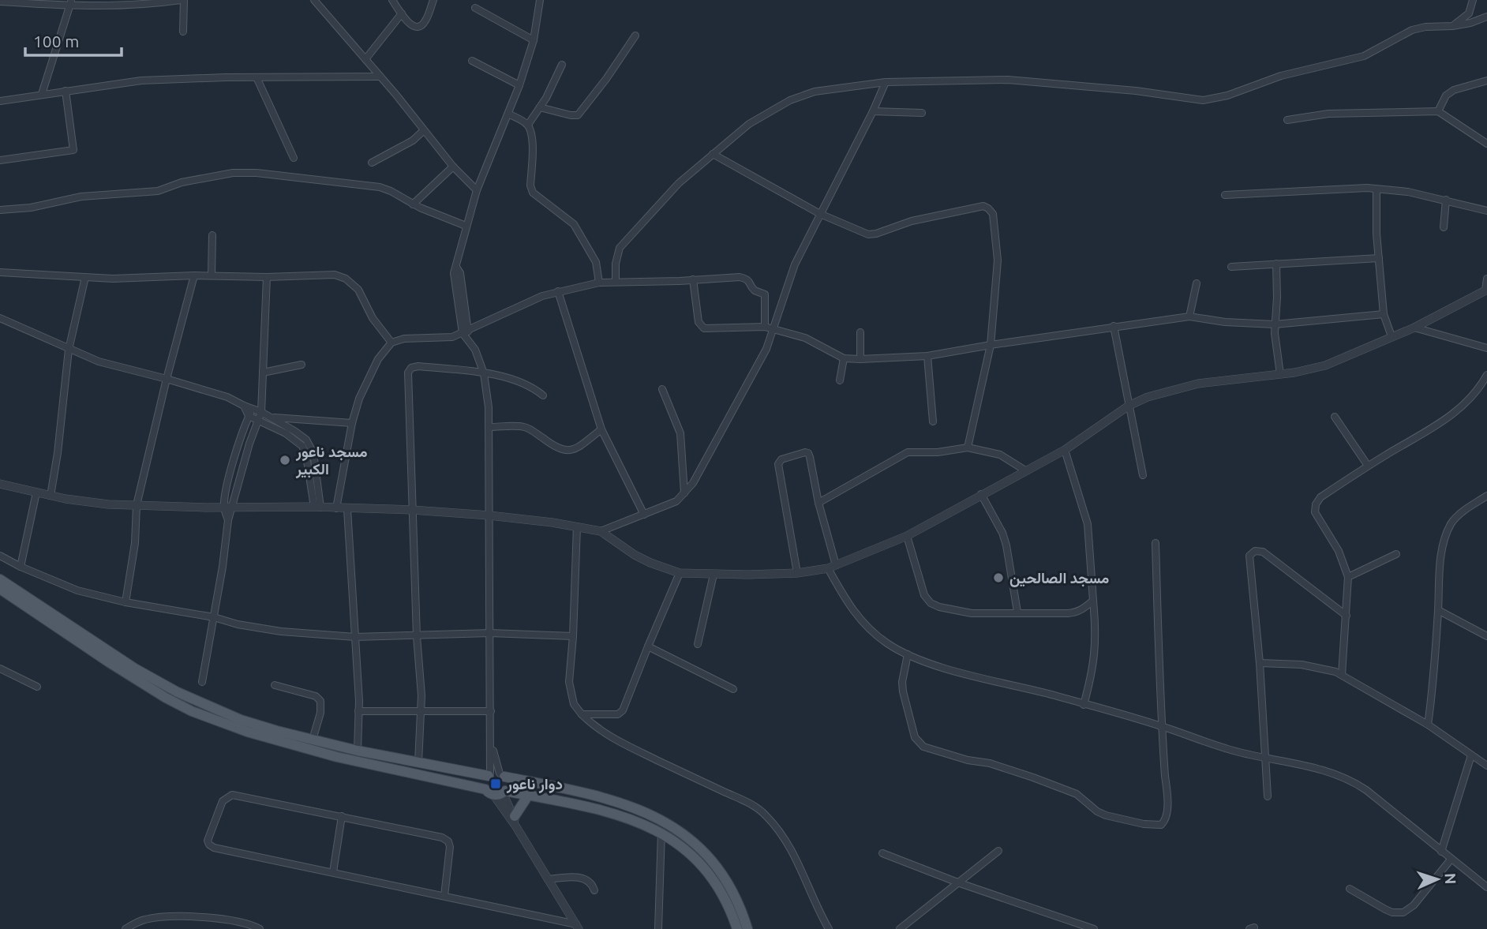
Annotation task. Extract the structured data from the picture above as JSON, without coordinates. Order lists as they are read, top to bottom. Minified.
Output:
{"places":{"other":["مسجد ناعور الكبير","مسجد الصالحين"],"transit":["دوار ناعور"]},"scale_bar":"100 m","north":"right"}
